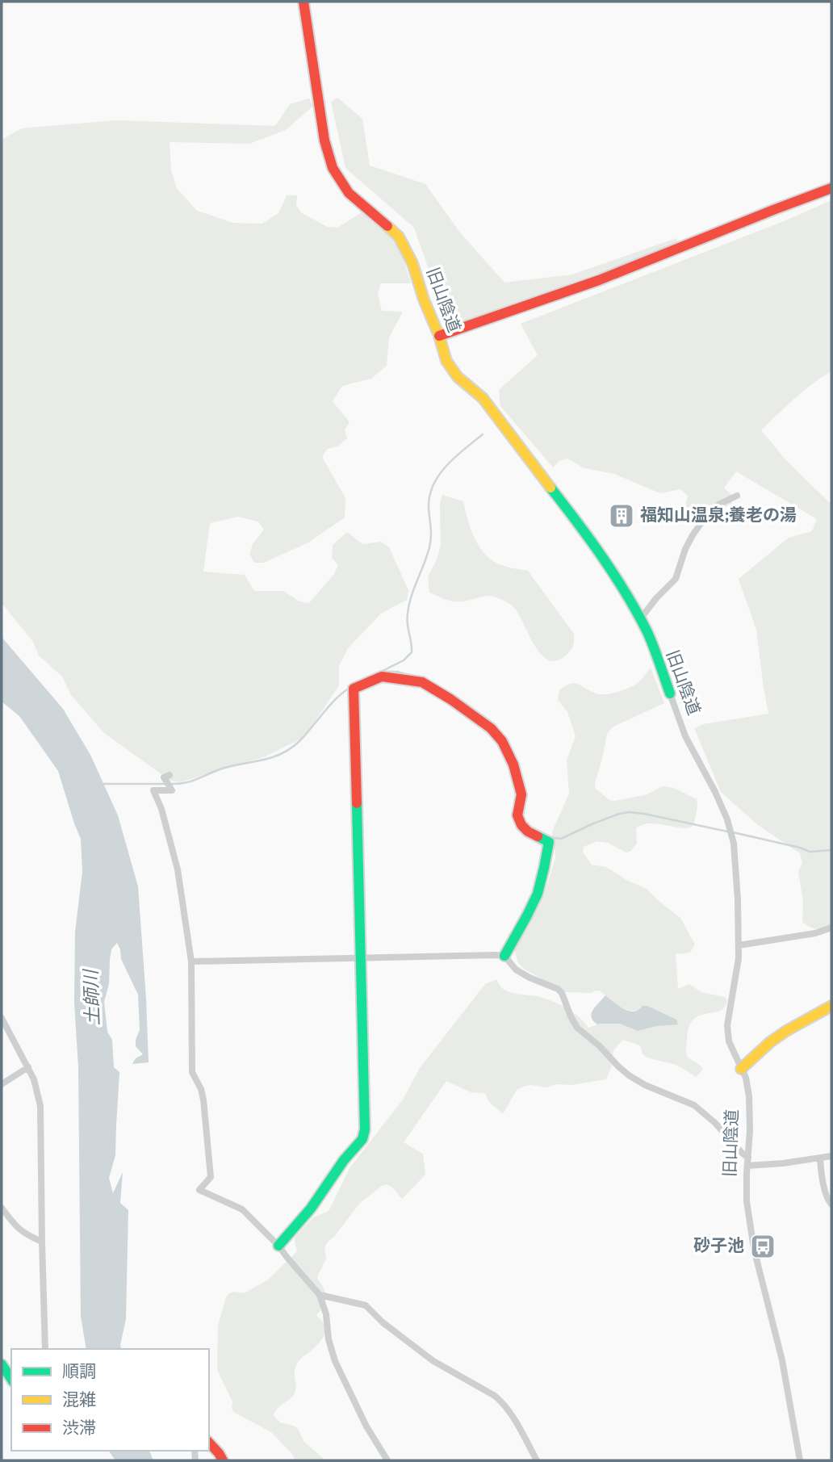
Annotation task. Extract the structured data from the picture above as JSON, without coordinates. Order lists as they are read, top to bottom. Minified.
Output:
{"streets":{"street":["旧山陰道"]},"water":["土師川"],"places":{"building":["福知山温泉;養老の湯"],"bus stop":["砂子池"]},"legend":["順調","混雑","渋滞"]}
